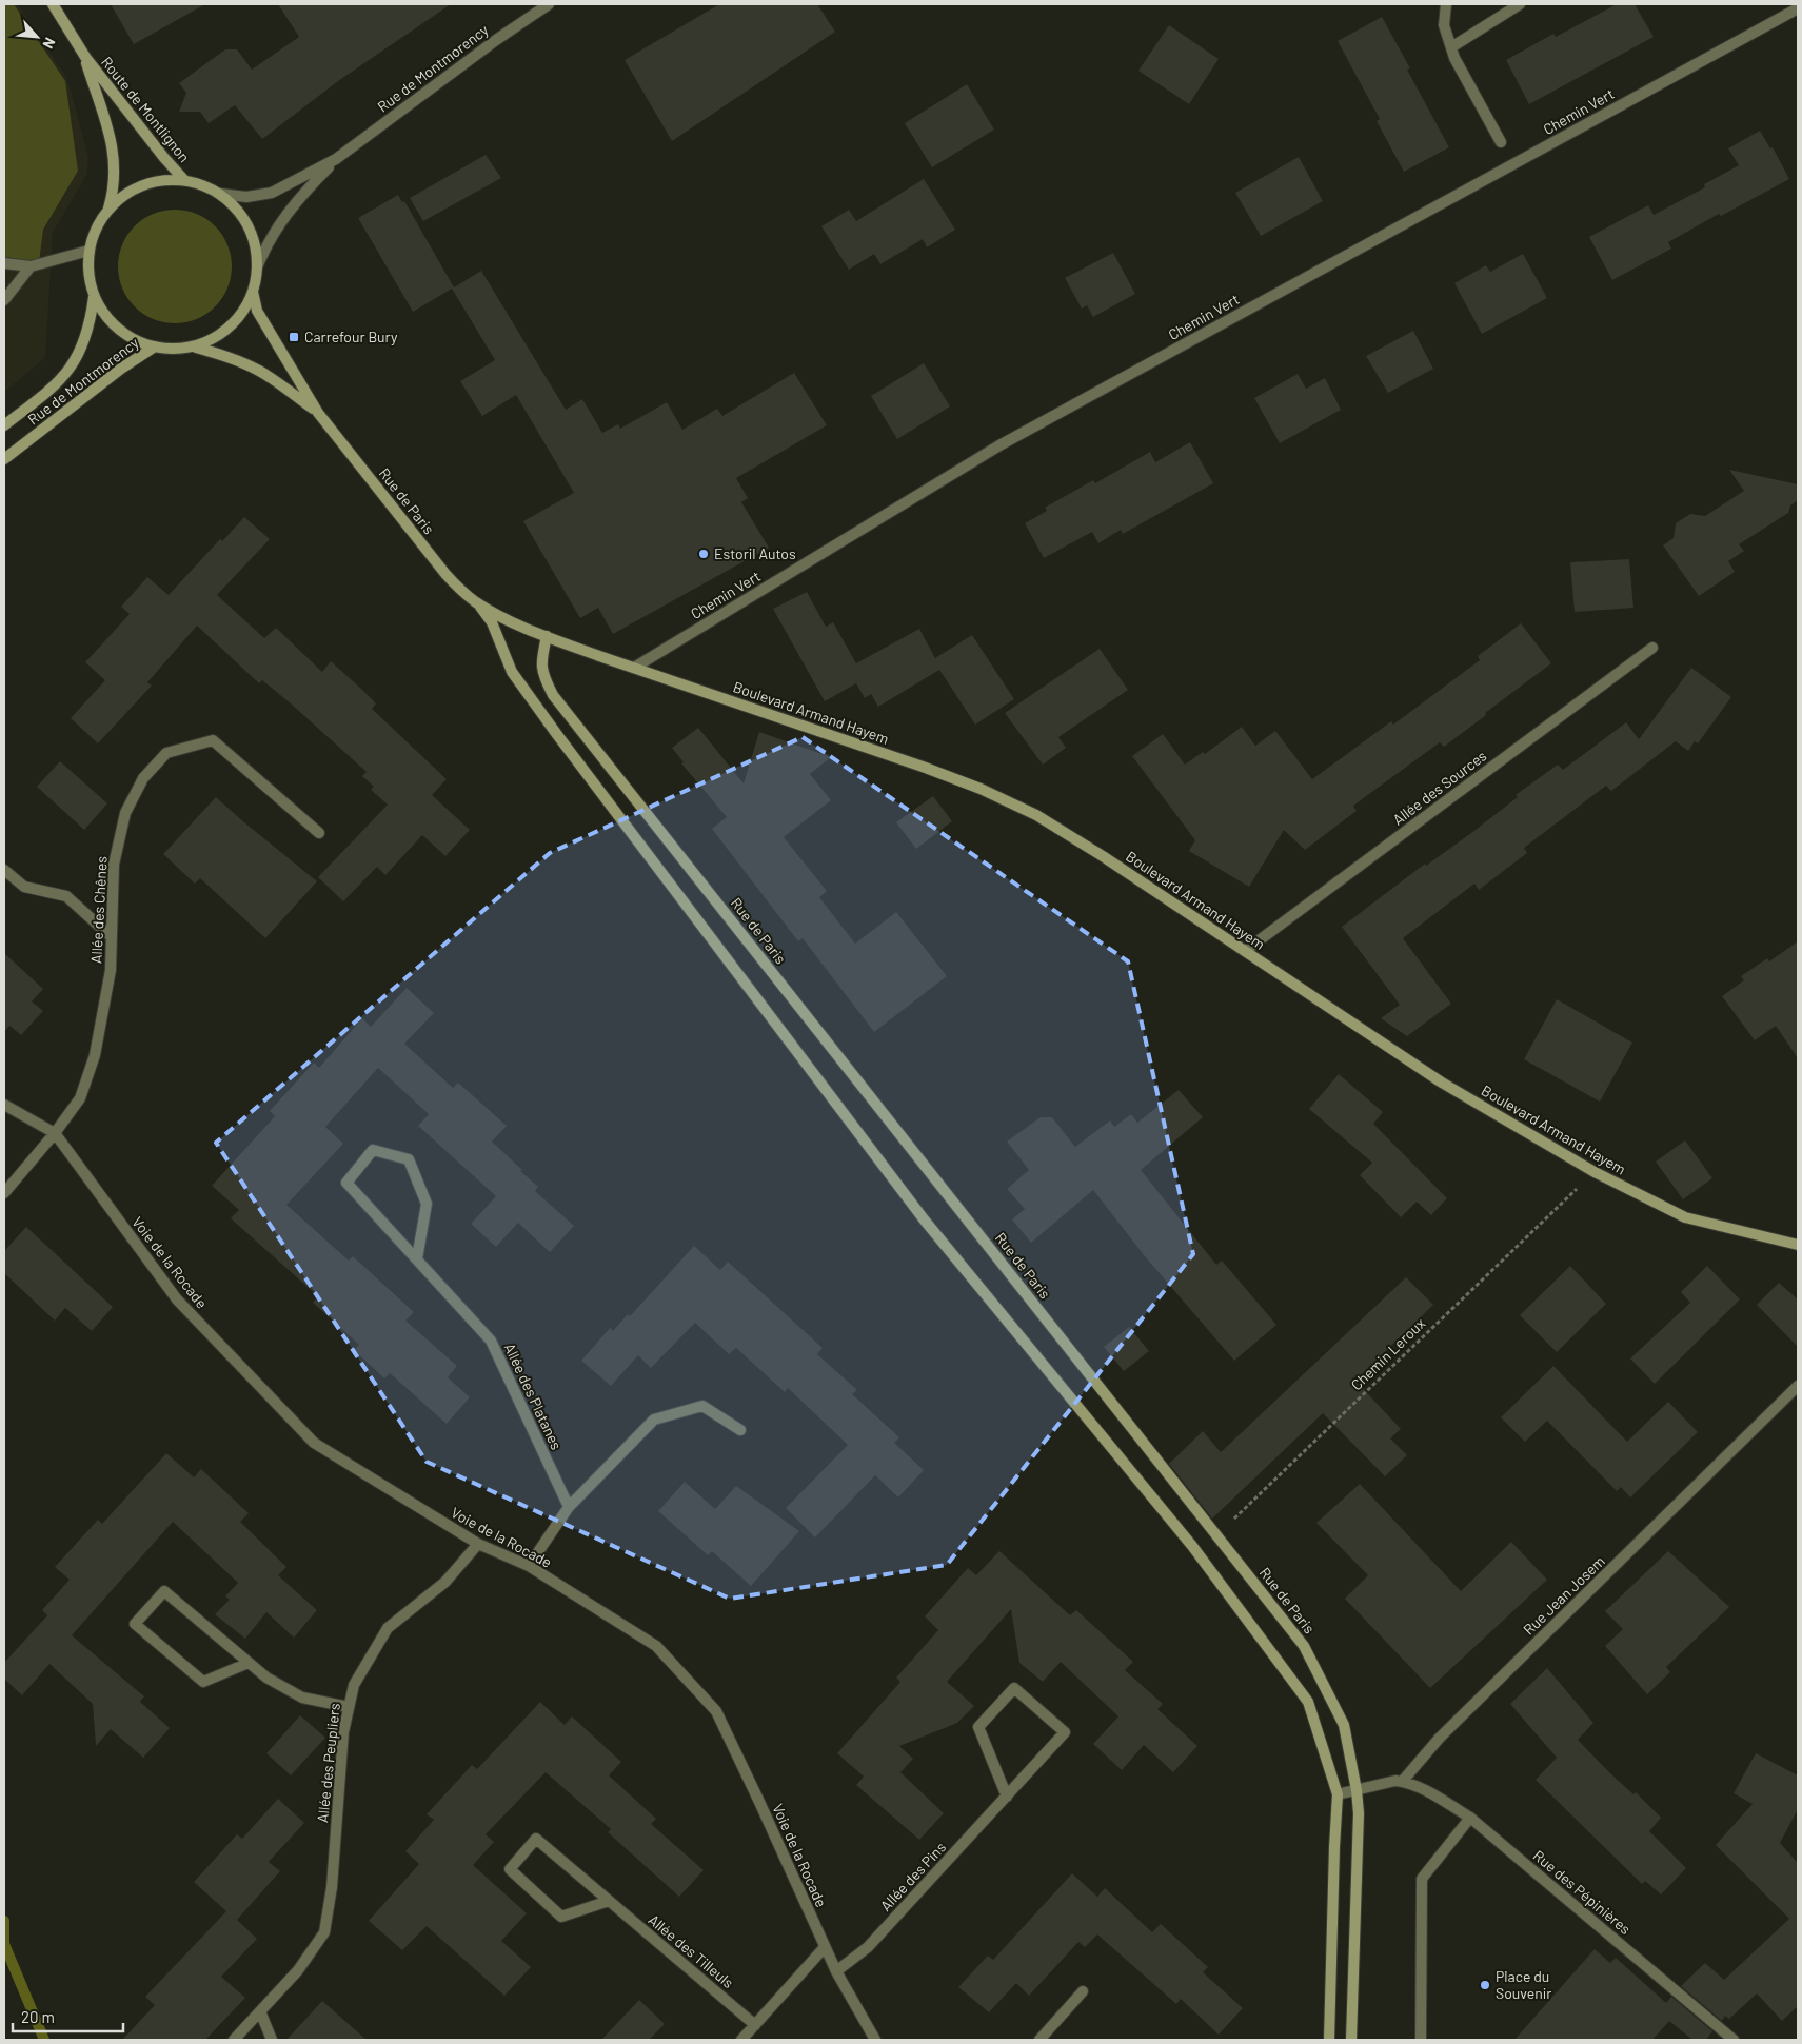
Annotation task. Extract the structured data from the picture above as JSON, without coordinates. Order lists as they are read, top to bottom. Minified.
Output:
{"streets":{"main road":["Rue de Montmorency","Route de Montlignon","Rue de Paris","Boulevard Armand Hayem"],"street":["Chemin Vert","Allée des Sources","Allée des Chênes","Voie de la Rocade","Allée des Platanes","Rue Jean Josem","Allée des Peupliers","Allée des Pins","Rue des Pépinières","Allée des Tilleuls"],"path":["Chemin Leroux"]},"crossings":[["Rue de Montmorency","Route de Montlignon"],["Rue de Montmorency","Rue de Paris"],["Route de Montlignon","Rue de Paris"],["Chemin Vert","Boulevard Armand Hayem"],["Rue de Paris","Boulevard Armand Hayem"],["Rue de Paris","Chemin Leroux"],["Boulevard Armand Hayem","Allée des Sources"],["Boulevard Armand Hayem","Chemin Leroux"],["Allée des Chênes","Voie de la Rocade"],["Voie de la Rocade","Allée des Peupliers"],["Voie de la Rocade","Allée des Pins"],["Rue Jean Josem","Rue des Pépinières"]],"places":{"transit":["Carrefour Bury"],"other":["Estoril Autos","Place du Souvenir"]},"scale_bar":"20 m","north":"bottom right"}
